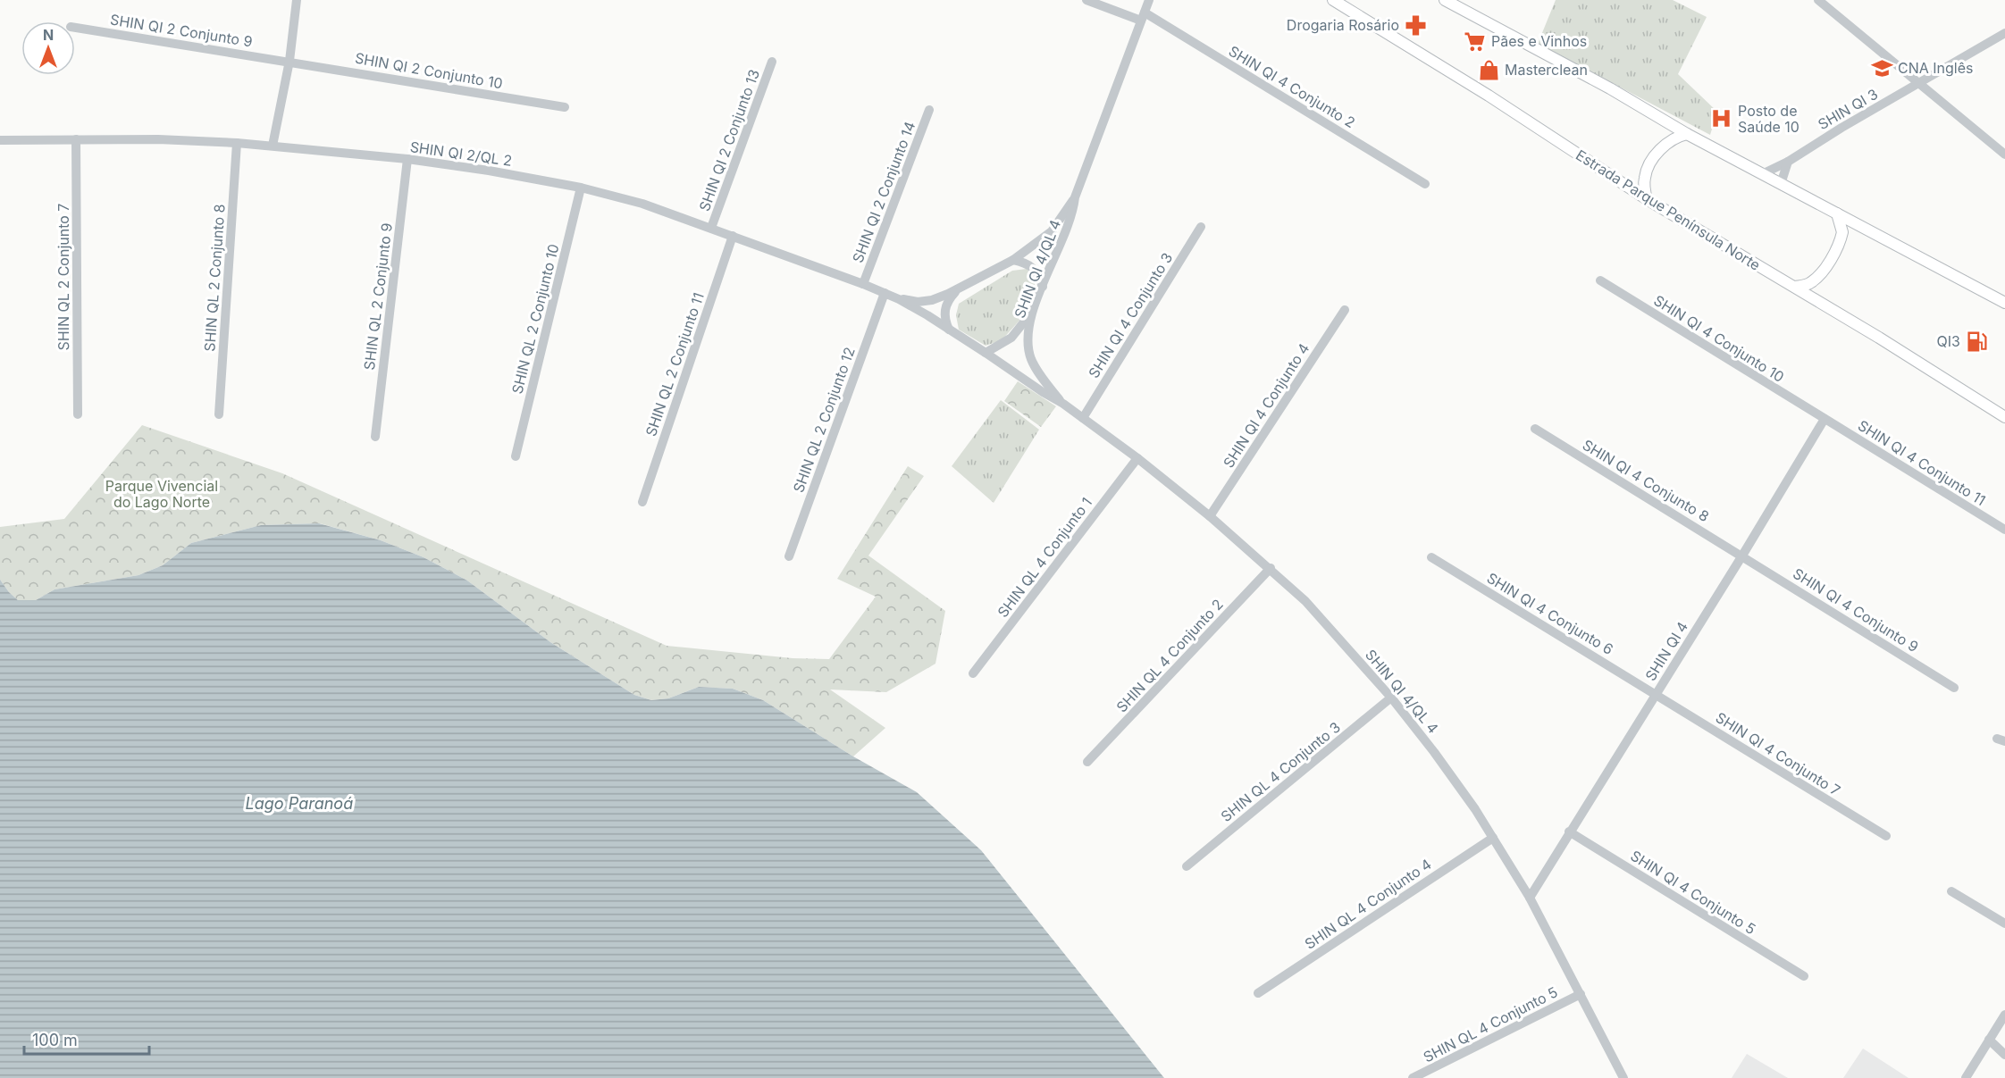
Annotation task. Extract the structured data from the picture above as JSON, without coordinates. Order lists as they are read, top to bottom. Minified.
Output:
{"streets":{"main road":["Estrada Parque Península Norte"],"street":["SHIN QI 2 Conjunto 9","SHIN QI 2 Conjunto 10","SHIN QI 4 Conjunto 2","SHIN QI 3","SHIN QI 2 Conjunto 13","SHIN QI 2/QL 2","SHIN QI 2 Conjunto 14","SHIN QI 4/QL 4","SHIN QL 2 Conjunto 7","SHIN QL 2 Conjunto 8","SHIN QL 2 Conjunto 9","SHIN QI 4 Conjunto 3","SHIN QL 2 Conjunto 10","SHIN QI 4 Conjunto 10","SHIN QL 2 Conjunto 11","SHIN QI 4 Conjunto 4","SHIN QL 2 Conjunto 12","SHIN QI 4 Conjunto 11","SHIN QI 4 Conjunto 8","SHIN QL 4 Conjunto 1","SHIN QI 4 Conjunto 9","SHIN QI 4 Conjunto 6","SHIN QI 4","SHIN QL 4 Conjunto 2","SHIN QI 4 Conjunto 7","SHIN QL 4 Conjunto 3","SHIN QI 4 Conjunto 5","SHIN QL 4 Conjunto 4","SHIN QL 4 Conjunto 5"]},"crossings":[["SHIN QI 2 Conjunto 9","SHIN QI 2 Conjunto 10"],["SHIN QI 4 Conjunto 2","SHIN QI 4/QL 4"],["SHIN QI 2 Conjunto 13","SHIN QI 2/QL 2"],["SHIN QI 2/QL 2","SHIN QI 2 Conjunto 14"],["SHIN QI 2/QL 2","SHIN QI 4/QL 4"],["SHIN QI 2/QL 2","SHIN QL 2 Conjunto 7"],["SHIN QI 2/QL 2","SHIN QL 2 Conjunto 8"],["SHIN QI 2/QL 2","SHIN QL 2 Conjunto 9"],["SHIN QI 2/QL 2","SHIN QL 2 Conjunto 10"],["SHIN QI 2/QL 2","SHIN QL 2 Conjunto 11"],["SHIN QI 2/QL 2","SHIN QL 2 Conjunto 12"],["SHIN QI 4/QL 4","SHIN QI 4 Conjunto 3"],["SHIN QI 4/QL 4","SHIN QI 4 Conjunto 4"],["SHIN QI 4/QL 4","SHIN QL 4 Conjunto 1"],["SHIN QI 4/QL 4","SHIN QI 4"],["SHIN QI 4/QL 4","SHIN QL 4 Conjunto 2"],["SHIN QI 4/QL 4","SHIN QL 4 Conjunto 3"],["SHIN QI 4/QL 4","SHIN QL 4 Conjunto 4"],["SHIN QI 4/QL 4","SHIN QL 4 Conjunto 5"],["SHIN QI 4 Conjunto 10","SHIN QI 4 Conjunto 11"],["SHIN QI 4 Conjunto 10","SHIN QI 4"],["SHIN QI 4 Conjunto 11","SHIN QI 4"],["SHIN QI 4 Conjunto 8","SHIN QI 4 Conjunto 9"],["SHIN QI 4 Conjunto 8","SHIN QI 4"],["SHIN QI 4 Conjunto 9","SHIN QI 4"],["SHIN QI 4 Conjunto 6","SHIN QI 4"],["SHIN QI 4 Conjunto 6","SHIN QI 4 Conjunto 7"],["SHIN QI 4","SHIN QI 4 Conjunto 7"],["SHIN QI 4","SHIN QI 4 Conjunto 5"]],"water":["Lago Paranoá"],"parks":["Parque Vivencial do Lago Norte"],"places":{"pharmacy":["Drogaria Rosário"],"supermarket":["Pães e Vinhos"],"school or university":["CNA Inglês"],"shop":["Masterclean"],"hospital":["Posto de Saúde 10"],"fuel station":["QI3"]},"scale_bar":"100 m","north":"top"}
